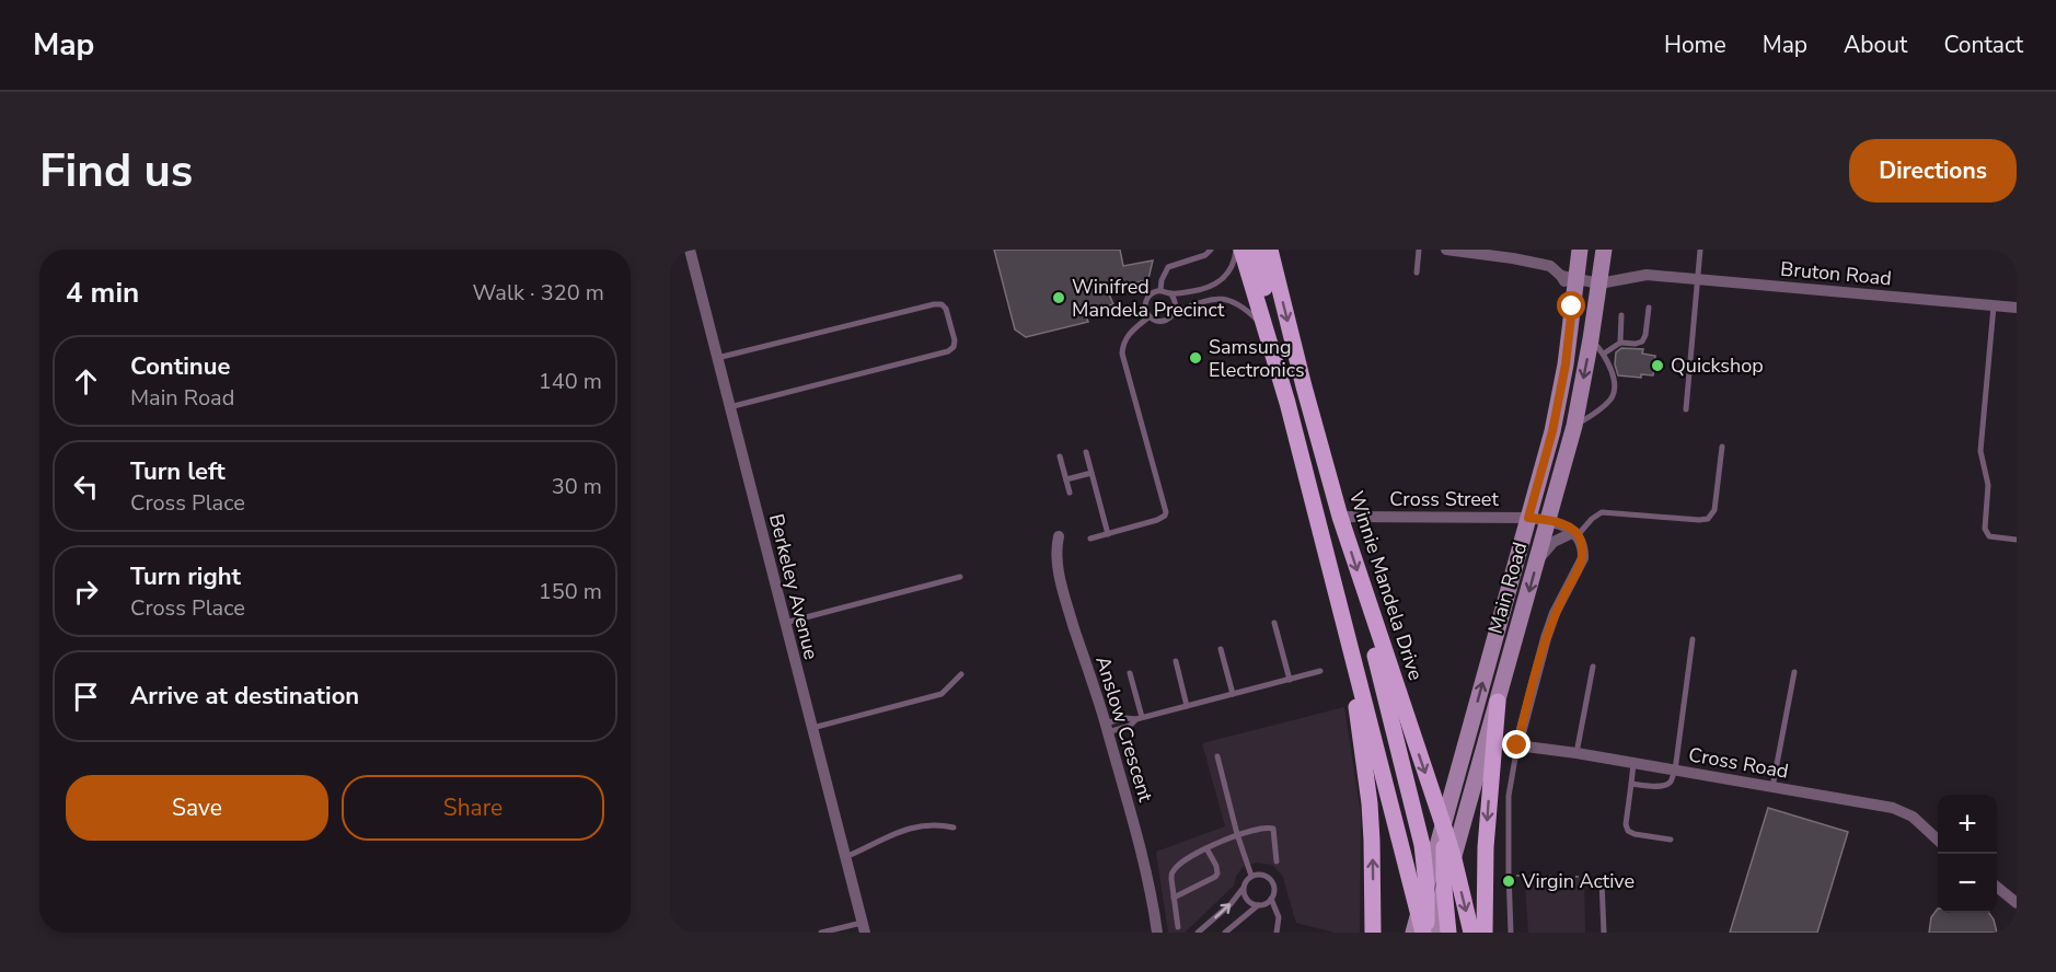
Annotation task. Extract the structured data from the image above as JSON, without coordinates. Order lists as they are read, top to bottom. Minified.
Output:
{"streets":{"main road":["Winnie Mandela Drive","Main Road"],"street":["Bruton Road","Cross Street","Berkeley Avenue","Anslow Crescent","Cross Road"]},"crossings":[["Bruton Road","Main Road"],["Cross Street","Winnie Mandela Drive"],["Cross Street","Main Road"],["Winnie Mandela Drive","Main Road"]],"places":["Winifred Mandela Precinct","Samsung Electronics","Quickshop","Virgin Active"],"page":{"header":"Map","nav":["Home","Map","About","Contact"],"buttons":["Directions",["Save","Share"]],"title":"Find us","heading":["4 min","Walk · 320 m"],"list":[["Continue","Main Road","140 m"],["Turn left","Cross Place","30 m"],["Turn right","Cross Place","150 m"],"Arrive at destination"],"map_buttons":["+","−"]}}
